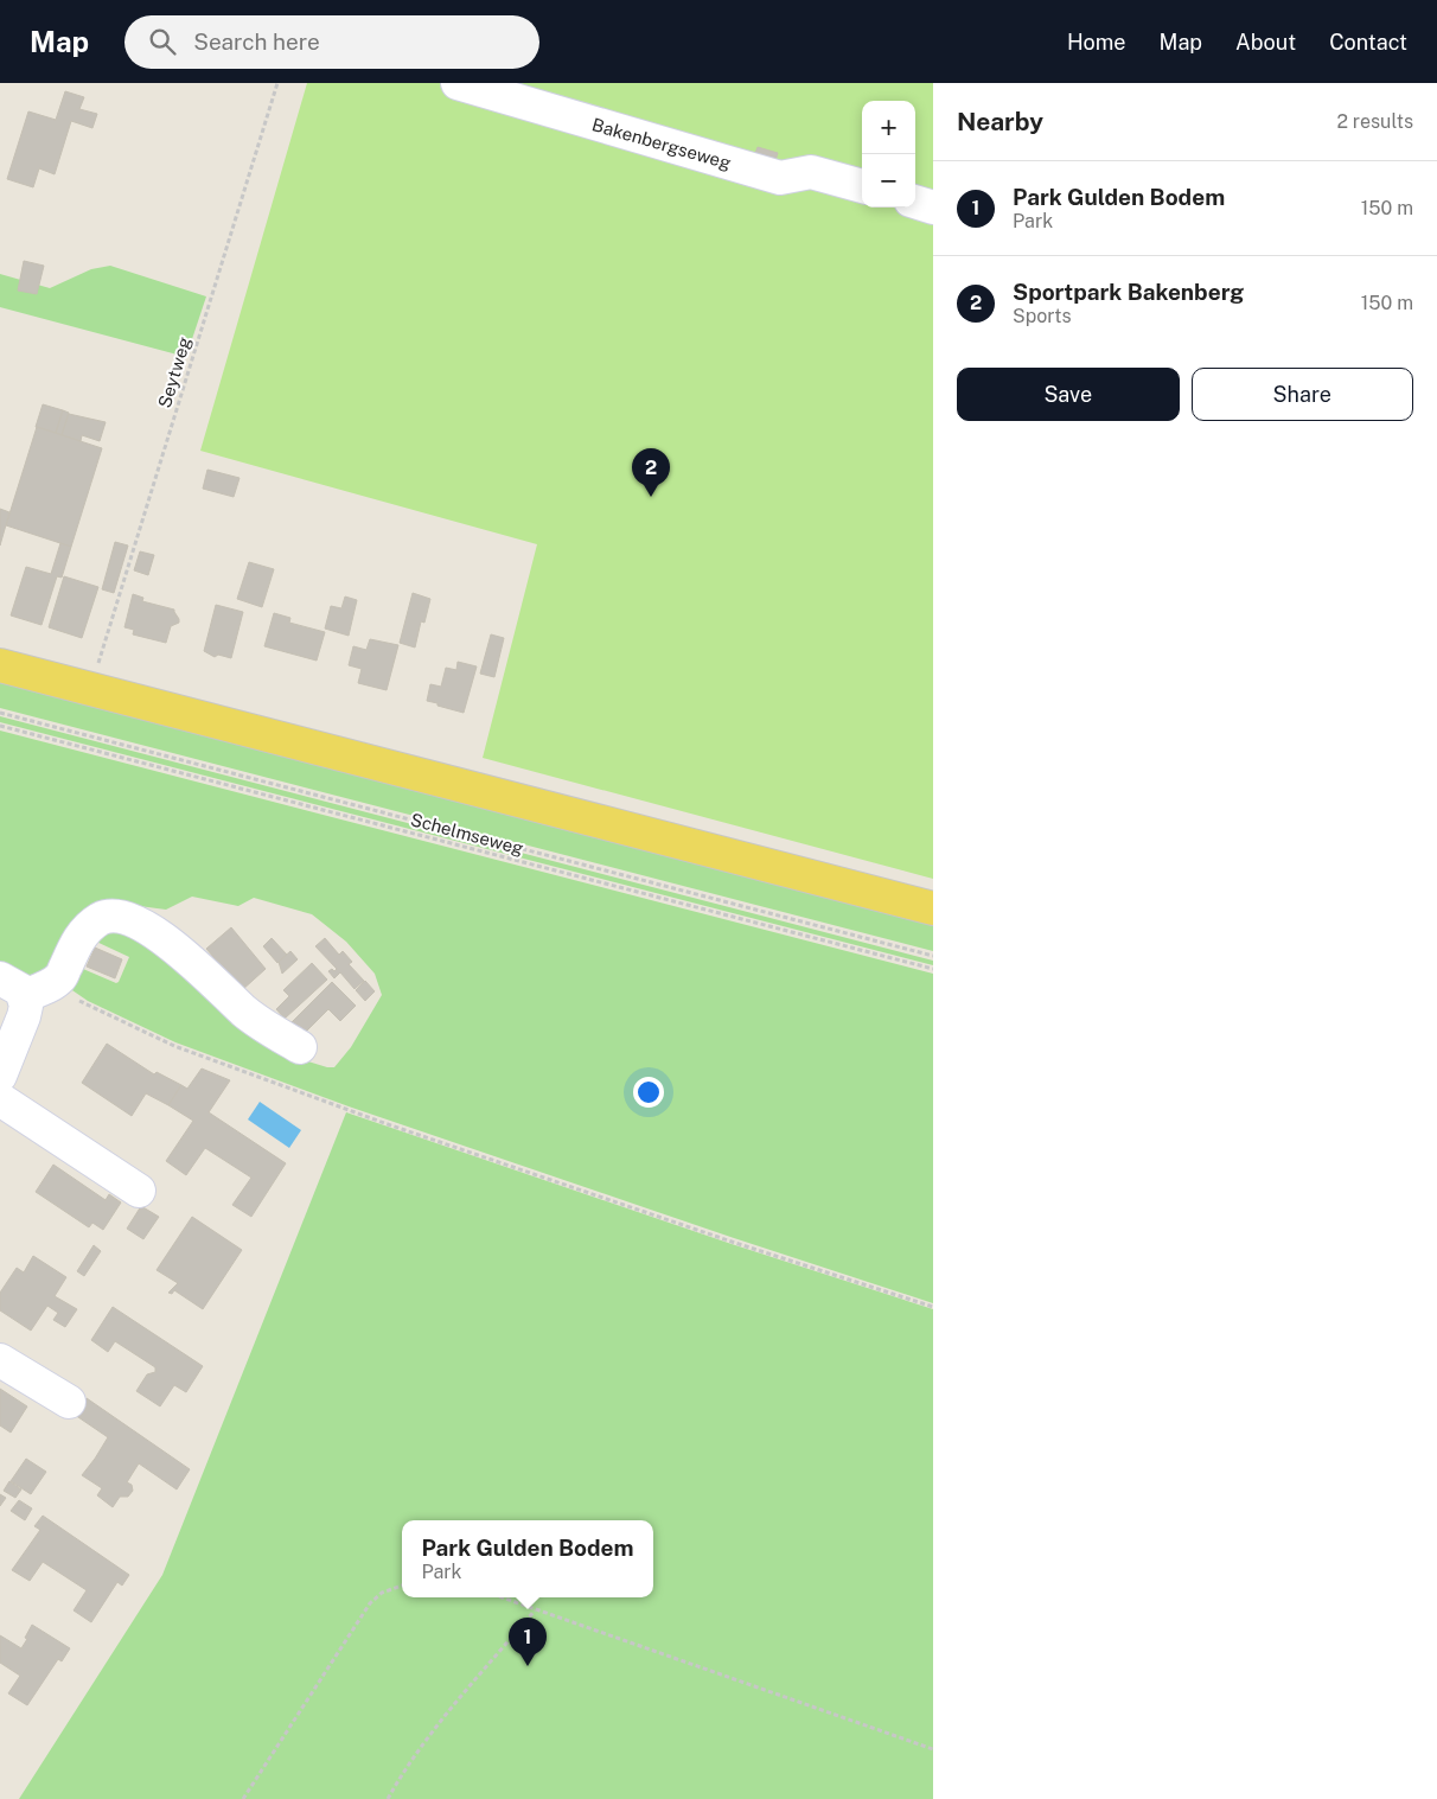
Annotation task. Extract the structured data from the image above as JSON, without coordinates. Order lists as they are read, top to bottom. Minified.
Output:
{"streets":{"street":["Bakenbergseweg"],"path":["Seytweg","Schelmseweg"]},"page":{"header":"Map","search":"Search here","nav":["Home","Map","About","Contact"],"heading":["Nearby","2 results"],"map_buttons":["+","−"],"list":[{"mark":"1","name":"Park Gulden Bodem","note":"Park","value":"150 m"},{"mark":"2","name":"Sportpark Bakenberg","note":"Sports","value":"150 m"}],"buttons":["Save","Share"],"pins":["2","1"],"popup":["Park Gulden Bodem","Park"]}}
